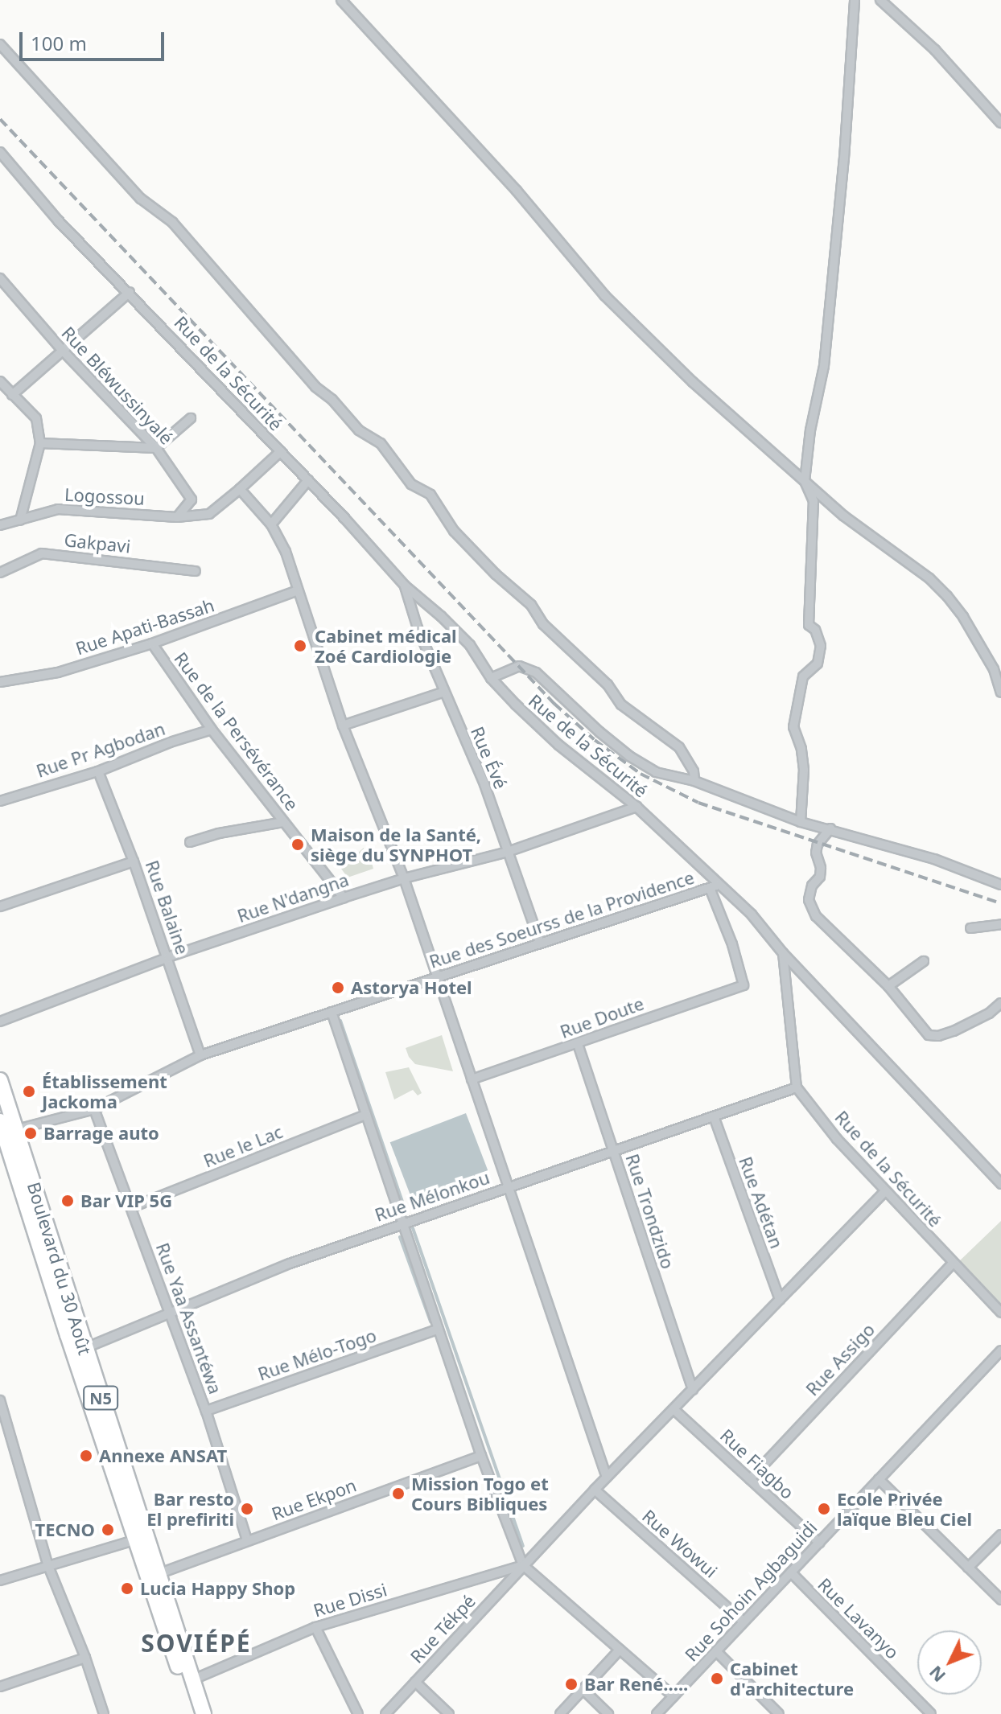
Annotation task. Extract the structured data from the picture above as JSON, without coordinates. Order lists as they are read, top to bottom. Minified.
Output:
{"streets":{"highway":["Boulevard du 30 Août","N5"],"street":["Rue de la Sécurité","Rue Bléwussinyalé","Logossou","Gakpavi","Rue Apati-Bassah","Rue de la Persévérance","Rue Pr Agbodan","Rue Évé","Rue N'dangna","Rue Balaine","Rue des Soeurss de la Providence","Rue Doute","Rue le Lac","Rue Mélonkou","Rue Adétan","Rue Trondzido","Rue Yaa Assantéwa","Rue Mélo-Togo","Rue Assigo","Rue Fiagbo","Rue Ekpon","Rue Wowui","Rue Sohoin Agbaguidi","Rue Dissi","Rue Lavanyo","Rue Tékpé"]},"crossings":[["Rue de la Sécurité","Rue Évé"],["Rue de la Sécurité","Rue N'dangna"],["Rue de la Sécurité","Rue des Soeurss de la Providence"],["Rue de la Sécurité","Rue Doute"],["Rue de la Sécurité","Rue Mélonkou"],["Rue de la Sécurité","Rue Assigo"],["Rue de la Sécurité","Rue Tékpé"],["Rue Bléwussinyalé","Logossou"],["Rue Apati-Bassah","Rue de la Persévérance"],["Rue de la Persévérance","Rue Pr Agbodan"],["Rue de la Persévérance","Rue N'dangna"],["Rue Pr Agbodan","Rue Balaine"],["Rue Évé","Rue N'dangna"],["Rue Évé","Rue des Soeurss de la Providence"],["Rue N'dangna","Rue Balaine"],["Rue Balaine","Rue des Soeurss de la Providence"],["Rue des Soeurss de la Providence","Rue Doute"],["Rue des Soeurss de la Providence","Boulevard du 30 Août"],["Rue des Soeurss de la Providence","Rue Yaa Assantéwa"],["Rue Doute","Rue Trondzido"],["Rue le Lac","Rue Yaa Assantéwa"],["Rue Mélonkou","Rue Adétan"],["Rue Mélonkou","Rue Trondzido"],["Rue Mélonkou","Boulevard du 30 Août"],["Rue Mélonkou","Rue Yaa Assantéwa"],["Rue Adétan","Rue Tékpé"],["Rue Trondzido","Rue Tékpé"],["Boulevard du 30 Août","Rue Ekpon"],["Boulevard du 30 Août","Rue Dissi"],["Rue Yaa Assantéwa","Rue Mélo-Togo"],["Rue Yaa Assantéwa","Rue Ekpon"],["Rue Assigo","Rue Fiagbo"],["Rue Fiagbo","Rue Sohoin Agbaguidi"],["Rue Fiagbo","Rue Tékpé"],["Rue Wowui","Rue Sohoin Agbaguidi"],["Rue Wowui","Rue Tékpé"],["Rue Sohoin Agbaguidi","Rue Lavanyo"],["Rue Dissi","Rue Tékpé"]],"districts":["SOVIÉPÉ"],"places":["Cabinet médical Zoé Cardiologie","Maison de la Santé, siège du SYNPHOT","Astorya Hotel","Établissement Jackoma","Barrage auto","Bar VIP 5G","Annexe ANSAT","Mission Togo et Cours Bibliques","Bar resto El prefiriti","Ecole Privée laïque Bleu Ciel","TECNO","Lucia Happy Shop","Cabinet d'architecture","Bar René....."],"scale_bar":"100 m","north":"bottom left"}
